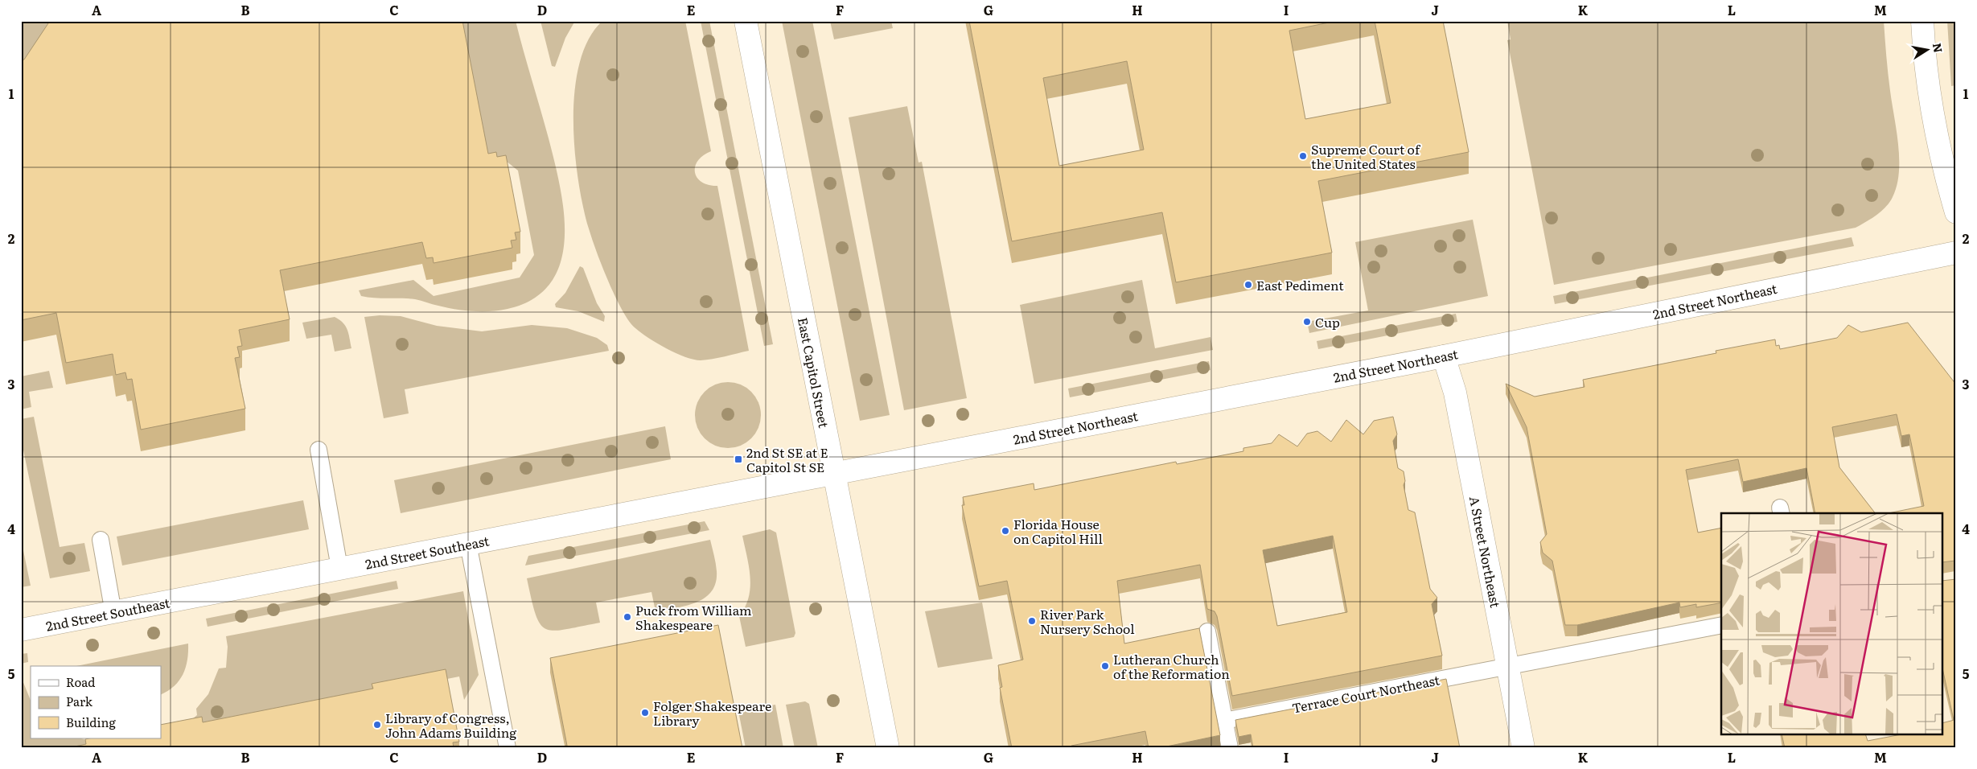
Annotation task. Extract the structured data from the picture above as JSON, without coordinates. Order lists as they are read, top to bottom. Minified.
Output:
{"streets":{"street":["2nd Street Northeast","East Capitol Street","2nd Street Southeast","A Street Northeast"],"lane":["Terrace Court Northeast"]},"crossings":[["2nd Street Northeast","East Capitol Street"],["2nd Street Northeast","2nd Street Southeast"],["2nd Street Northeast","A Street Northeast"],["East Capitol Street","2nd Street Southeast"],["A Street Northeast","Terrace Court Northeast"]],"places":{"other":["Supreme Court of the United States","East Pediment","Cup","Florida House on Capitol Hill","Puck from William Shakespeare","River Park Nursery School","Lutheran Church of the Reformation","Folger Shakespeare Library","Library of Congress, John Adams Building"],"transit":["2nd St SE at E Capitol St SE"]},"legend":["Road","Park","Building"],"north":"right","grid":{"columns":["A","B","C","D","E","F","G","H","I","J","K","L","M"],"rows":["1","2","3","4","5"]}}
